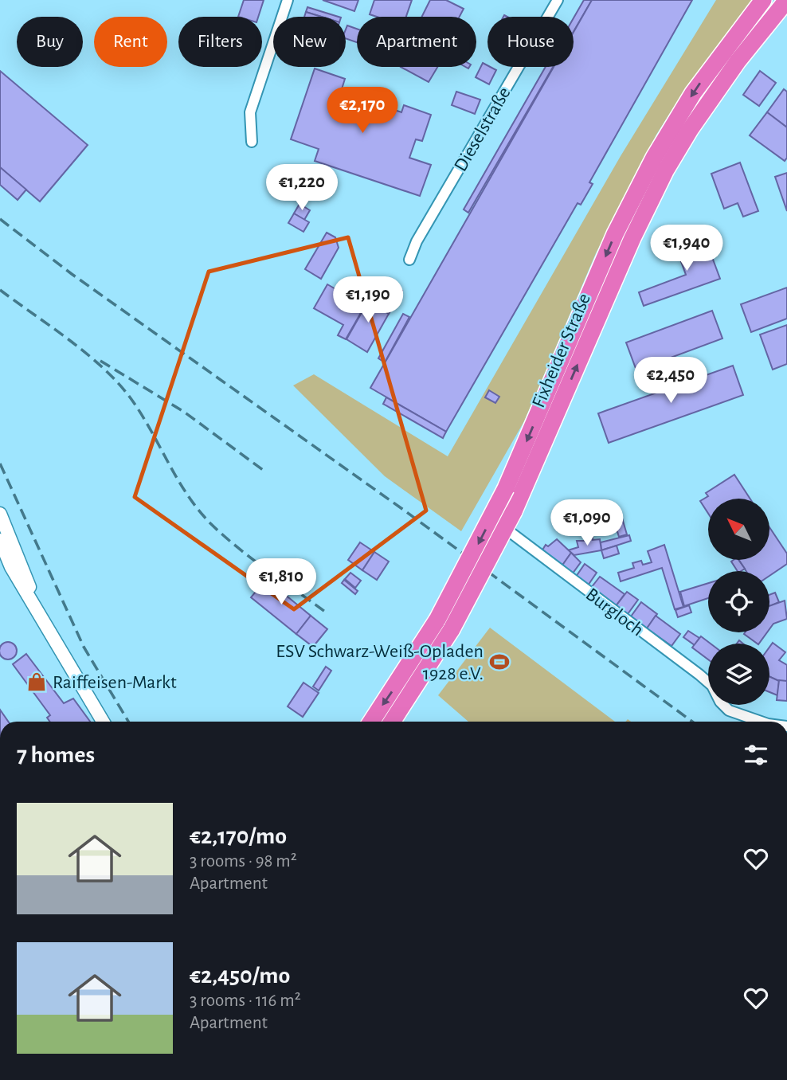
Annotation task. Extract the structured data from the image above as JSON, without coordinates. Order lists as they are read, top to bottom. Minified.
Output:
{"streets":{"highway":["Fixheider Straße"],"street":["Dieselstraße","Burgloch"]},"places":{"sports":["ESV Schwarz-Weiß-Opladen 1928 e.V."],"shop":["Raiffeisen-Markt"]},"north":"top left","page":{"chip":["Buy","Rent","Filters","New","Apartment","House"],"price":["€2,170","€1,220","€1,940","€1,190","€2,450","€1,090","€1,810"],"heading":"7 homes","list":[{"name":"€2,170/mo","note":"3 rooms · 98 m² · Apartment"},{"name":"€2,450/mo","note":"3 rooms · 116 m² · Apartment"}]}}
